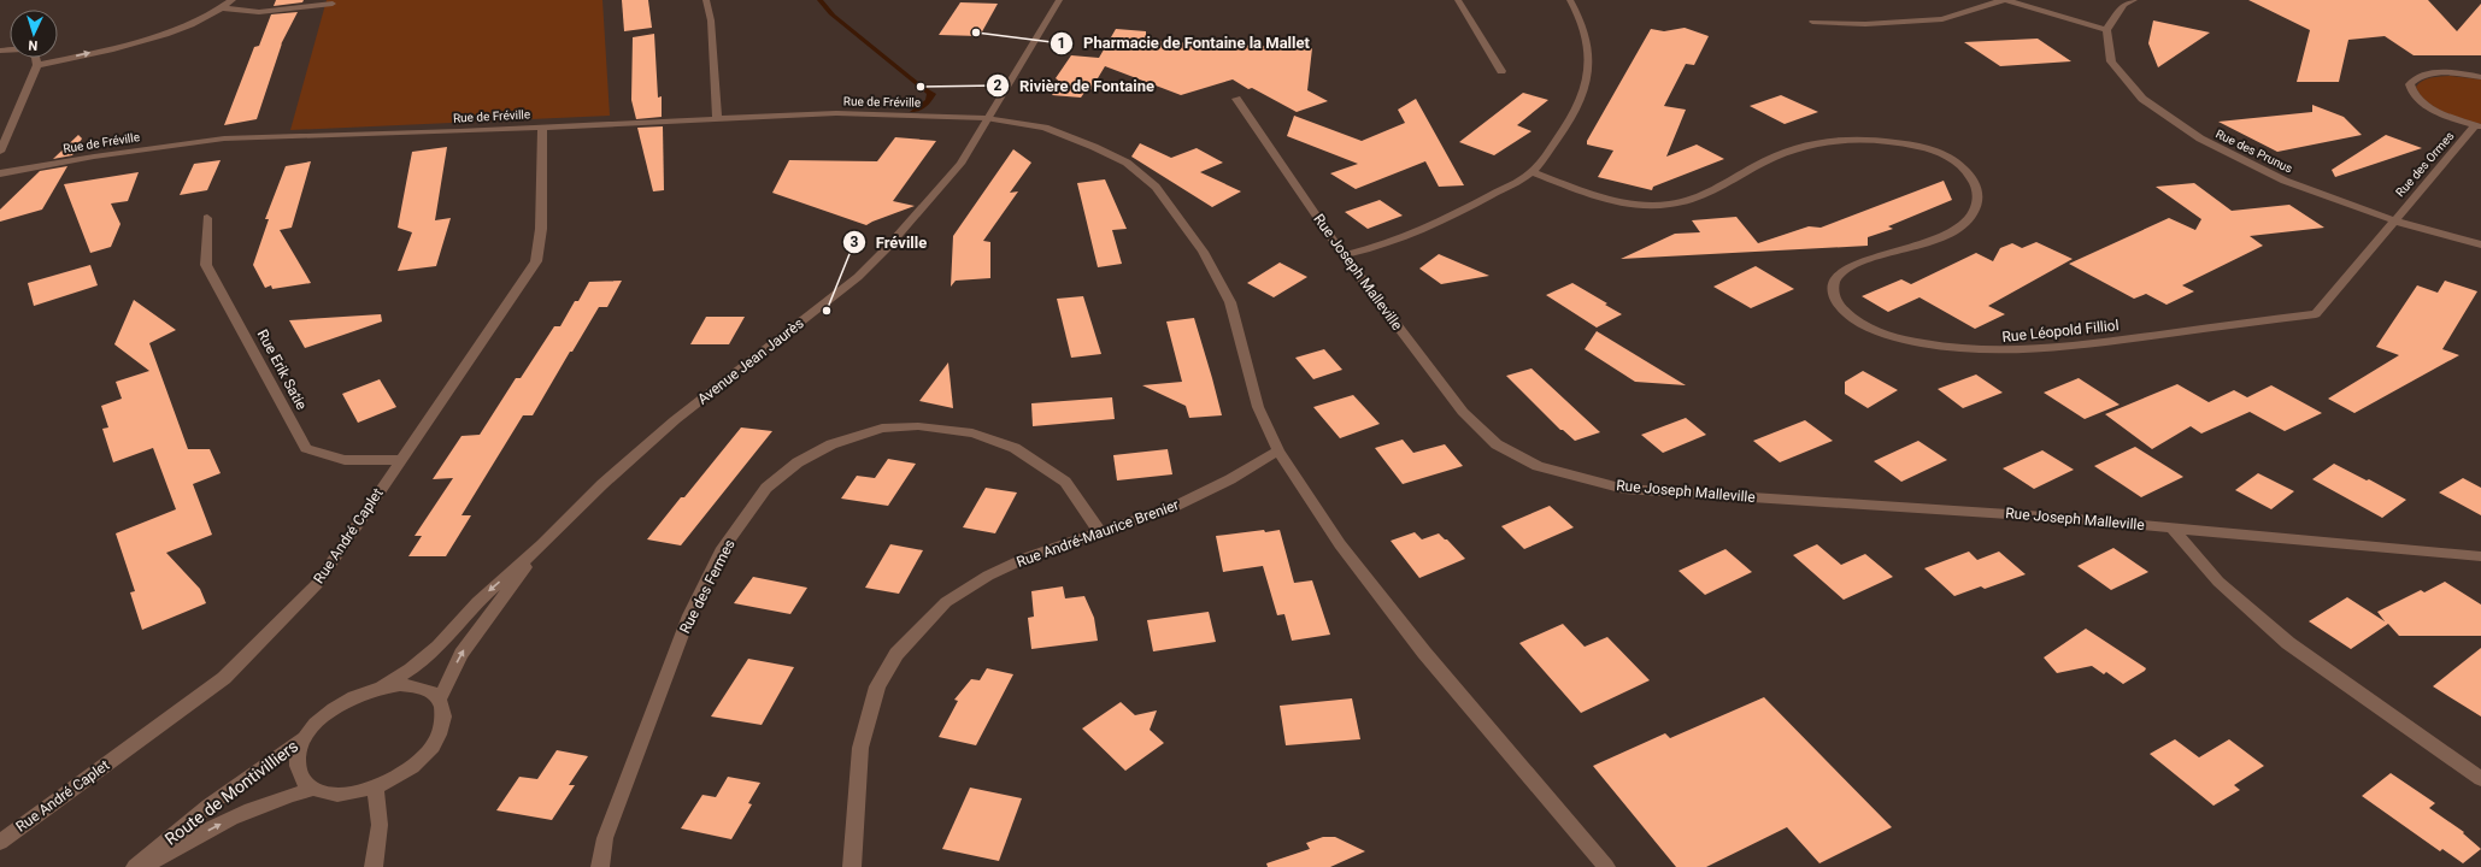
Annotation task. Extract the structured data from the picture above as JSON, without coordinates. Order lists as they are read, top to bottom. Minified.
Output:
{"streets":{"street":["Rue de Fréville","Rue des Prunus","Rue des Ormes","Rue Joseph Malleville","Rue Léopold Filliol","Avenue Jean Jaurès","Rue Erik Satie","Rue André-Maurice Brenier","Rue André Caplet","Rue des Fermes","Route de Montivilliers"]},"crossings":[["Rue de Fréville","Avenue Jean Jaurès"],["Rue de Fréville","Rue André-Maurice Brenier"],["Rue de Fréville","Rue André Caplet"],["Rue des Prunus","Rue des Ormes"],["Rue des Prunus","Rue Léopold Filliol"],["Rue des Ormes","Rue Léopold Filliol"],["Avenue Jean Jaurès","Route de Montivilliers"],["Rue Erik Satie","Rue André Caplet"],["Rue André-Maurice Brenier","Rue des Fermes"]],"places":["Pharmacie de Fontaine la Mallet","Rivière de Fontaine","Fréville"],"north":"bottom"}
